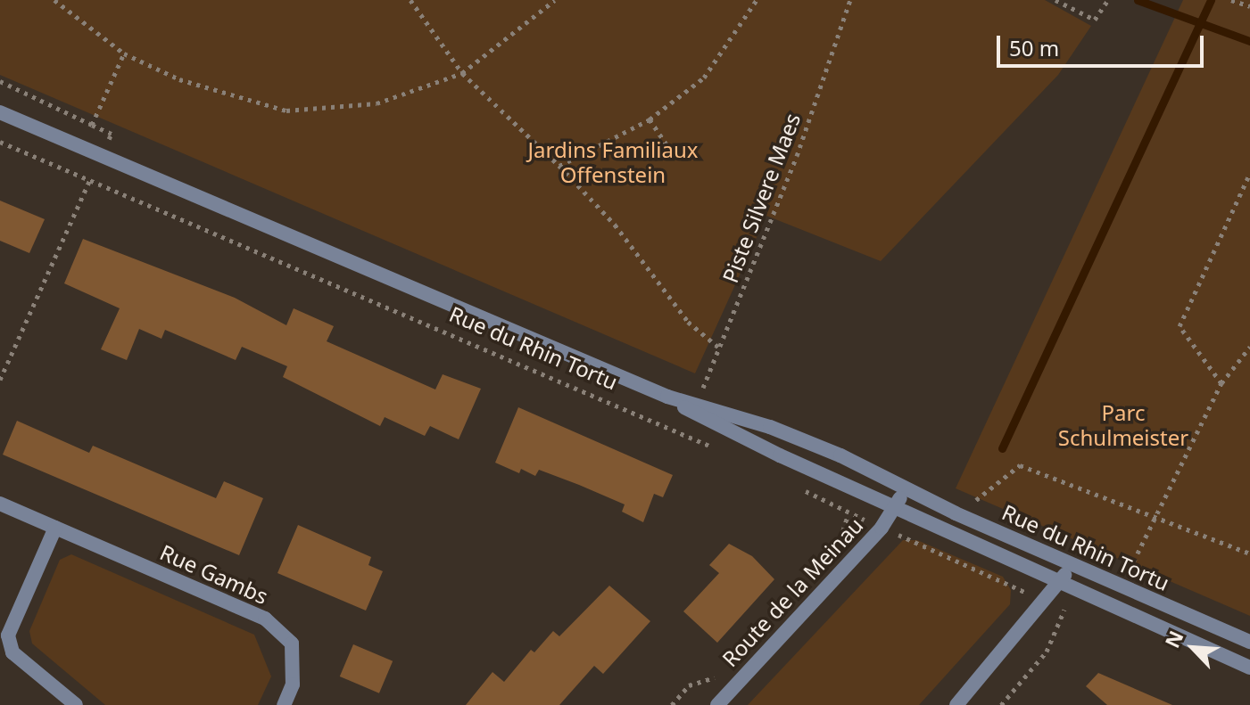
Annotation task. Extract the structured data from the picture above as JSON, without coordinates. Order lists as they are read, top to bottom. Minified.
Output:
{"streets":{"street":["Rue du Rhin Tortu","Rue Gambs","Route de la Meinau"],"path":["Piste Silvere Maes"]},"crossings":[["Piste Silvere Maes","Rue du Rhin Tortu"],["Rue du Rhin Tortu","Route de la Meinau"]],"parks":["Jardins Familiaux Offenstein","Parc Schulmeister"],"scale_bar":"50 m","north":"top left"}
